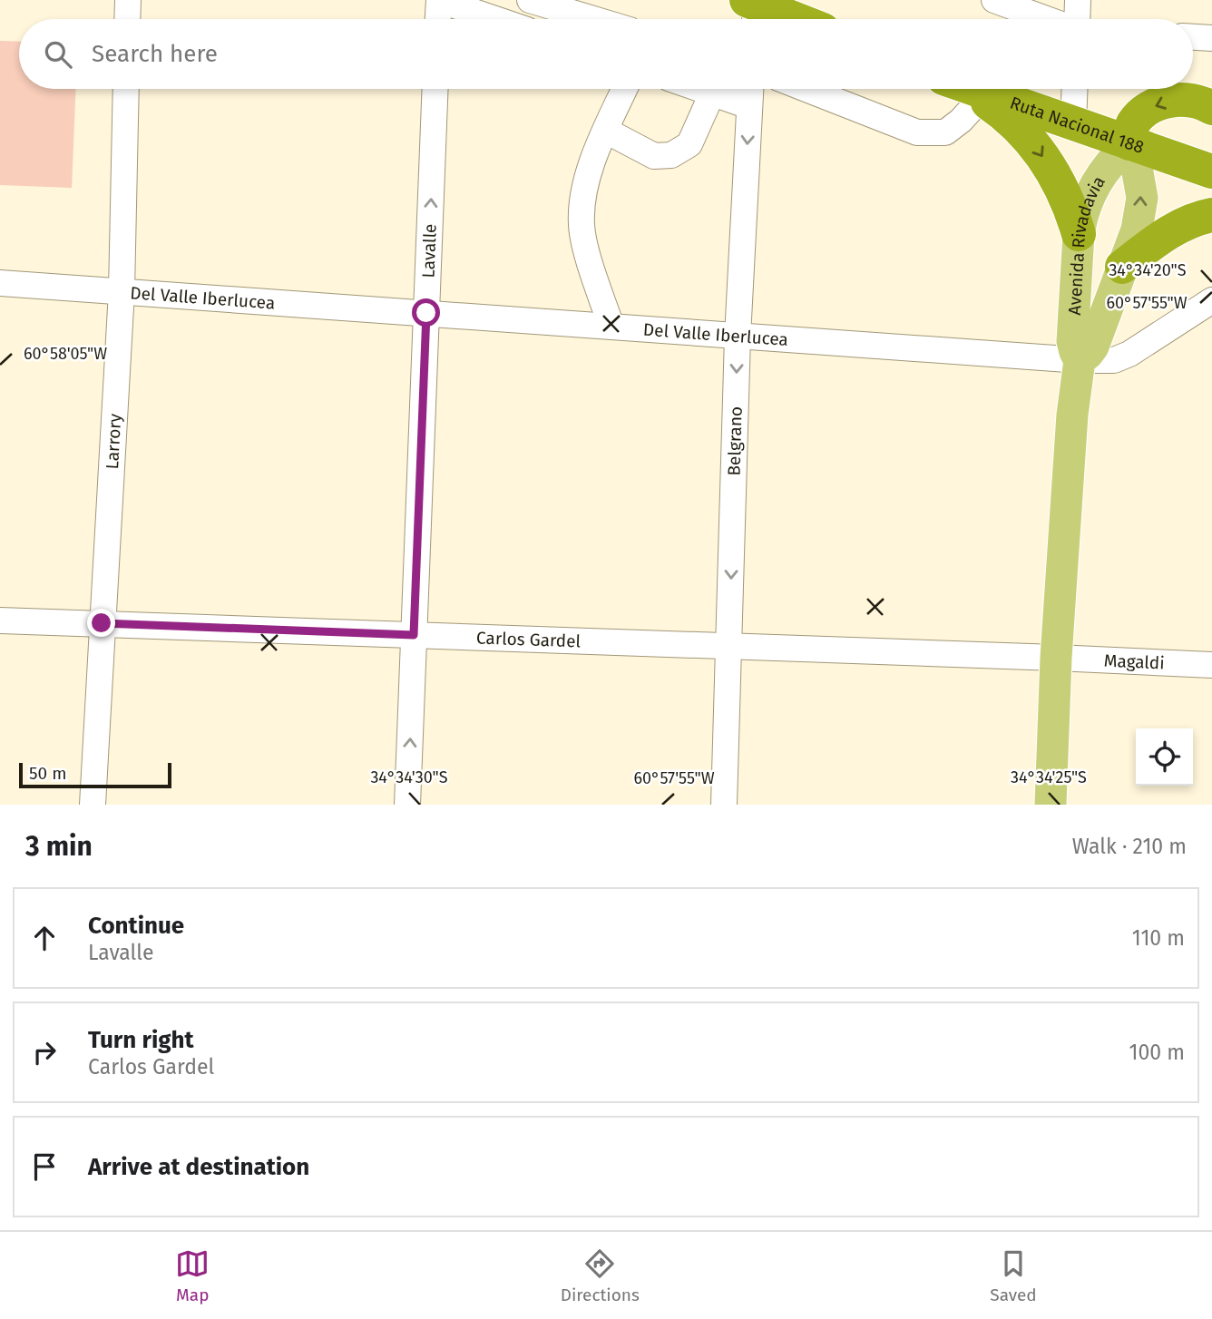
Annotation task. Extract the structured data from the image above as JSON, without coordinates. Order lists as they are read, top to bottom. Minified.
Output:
{"streets":{"highway":["Ruta Nacional 188"],"main road":["Avenida Rivadavia"],"street":["Lavalle","Del Valle Iberlucea","Belgrano","Larrory","Carlos Gardel","Magaldi"]},"crossings":[["Ruta Nacional 188","Avenida Rivadavia"],["Avenida Rivadavia","Del Valle Iberlucea"],["Avenida Rivadavia","Carlos Gardel"],["Avenida Rivadavia","Magaldi"],["Lavalle","Del Valle Iberlucea"],["Lavalle","Carlos Gardel"],["Del Valle Iberlucea","Belgrano"],["Del Valle Iberlucea","Larrory"],["Belgrano","Carlos Gardel"],["Larrory","Carlos Gardel"],["Carlos Gardel","Magaldi"]],"scale_bar":"50 m","page":{"search":"Search here","scale":"50 m","heading":["3 min","Walk · 210 m"],"list":[["Continue","Lavalle","110 m"],["Turn right","Carlos Gardel","100 m"],"Arrive at destination"],"nav":["Map","Directions","Saved"]},"coordinates":["34°34'20\"S","60°57'55\"W","60°58'05\"W","34°34'30\"S","34°34'25\"S"]}
